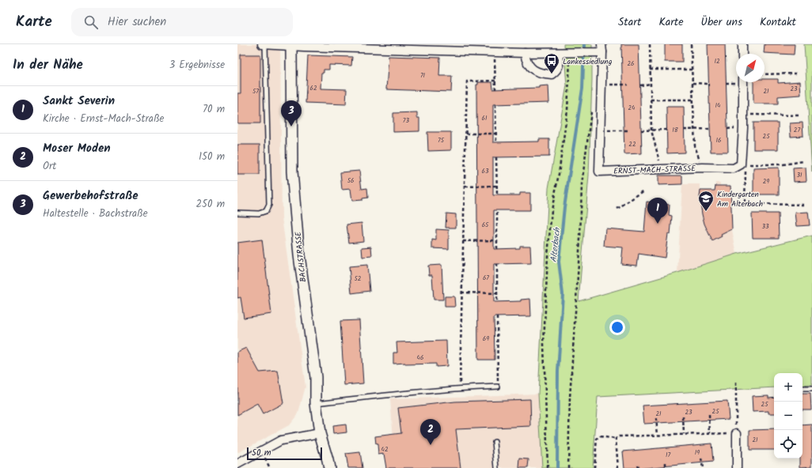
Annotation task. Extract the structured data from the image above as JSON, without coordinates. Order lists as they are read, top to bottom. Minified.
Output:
{"streets":{"street":["ERNST-MACH-STRASSE","BACHSTRASSE"]},"water":["Alterbach"],"places":{"bus stop":["Lankessiedlung"],"school or university":["Kindergarten Am Alterbach"]},"house_numbers":["12","26","71","62","23","57","21","14","24","61","73","18","27","25","75","16","22","63","31","56","29","65","33","67","52","69","46","25","25","23","21","21","42","19","17"],"scale_bar":"50 m","north":"top right","page":{"header":"Karte","search":"Hier suchen","nav":["Start","Karte","Über uns","Kontakt"],"heading":["In der Nähe","3 Ergebnisse"],"list":[{"mark":"1","name":"Sankt Severin","note":"Kirche · Ernst-Mach-Straße","value":"70 m"},{"mark":"2","name":"Moser Moden","note":"Ort","value":"150 m"},{"mark":"3","name":"Gewerbehofstraße","note":"Haltestelle · Bachstraße","value":"250 m"}],"pins":["3","1","2"],"map_buttons":["+","−"],"scale":"50 m"}}
